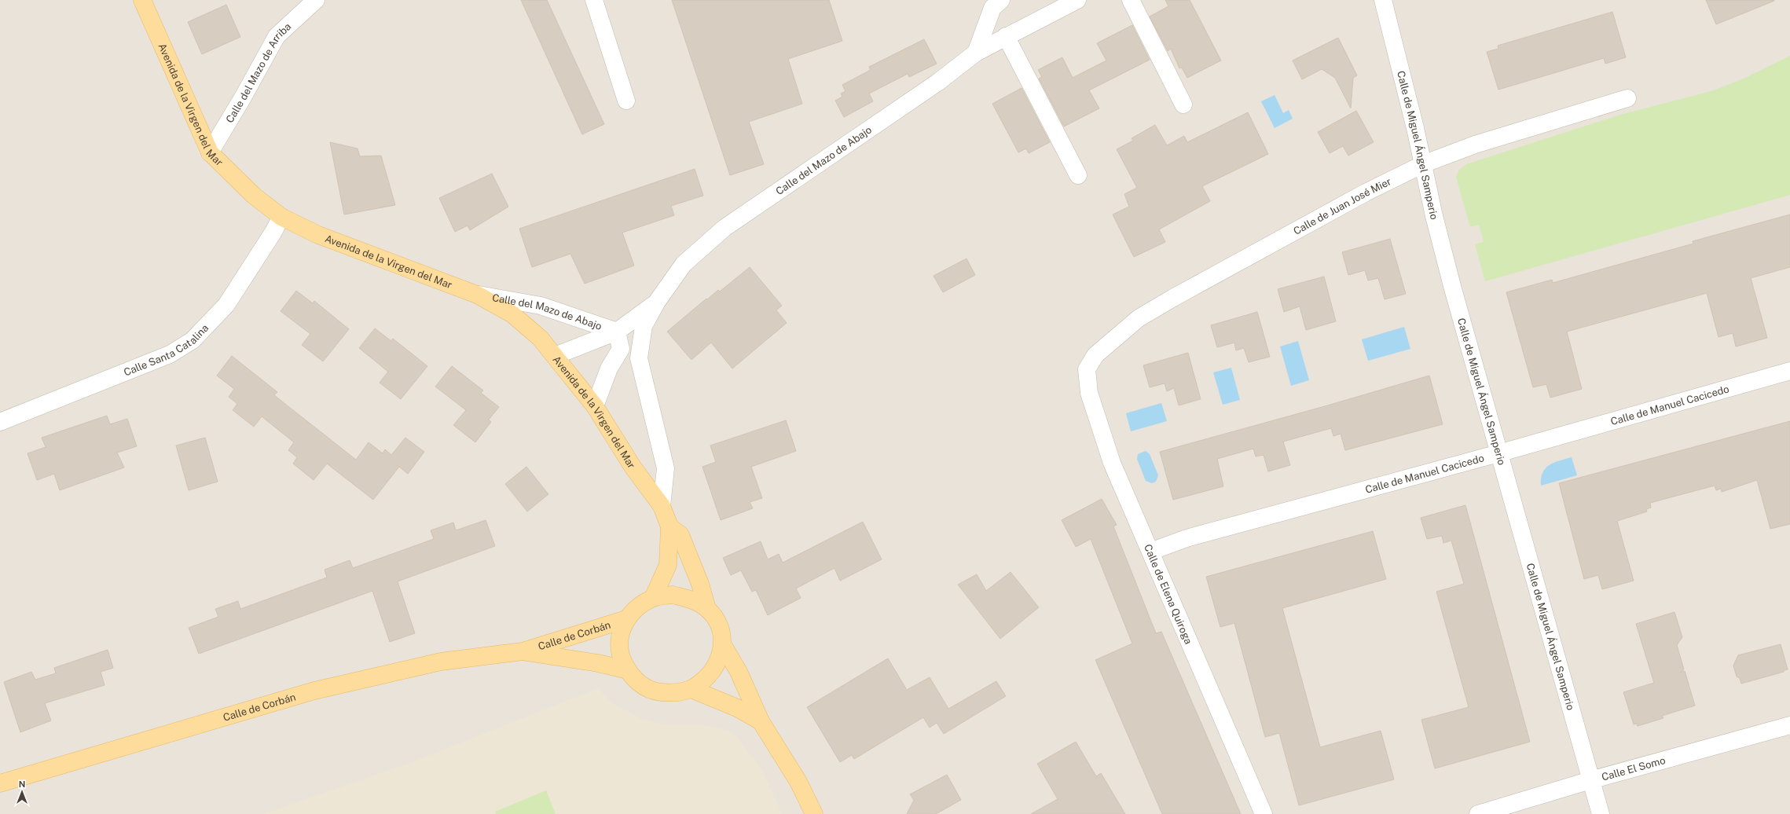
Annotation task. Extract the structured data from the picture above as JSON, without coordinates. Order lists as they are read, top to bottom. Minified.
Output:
{"streets":{"main road":["Avenida de la Virgen del Mar","Calle de Corbán"],"street":["Calle del Mazo de Arriba","Calle de Miguel Ángel Samperio","Calle del Mazo de Abajo","Calle de Juan José Mier","Calle Santa Catalina","Calle de Manuel Cacicedo","Calle de Elena Quiroga","Calle El Somo"]},"crossings":[["Calle del Mazo de Arriba","Avenida de la Virgen del Mar"],["Avenida de la Virgen del Mar","Calle del Mazo de Abajo"],["Avenida de la Virgen del Mar","Calle Santa Catalina"],["Avenida de la Virgen del Mar","Calle de Corbán"],["Calle de Miguel Ángel Samperio","Calle de Juan José Mier"],["Calle de Miguel Ángel Samperio","Calle de Manuel Cacicedo"],["Calle de Miguel Ángel Samperio","Calle El Somo"],["Calle de Juan José Mier","Calle de Elena Quiroga"],["Calle de Manuel Cacicedo","Calle de Elena Quiroga"]],"north":"top"}
